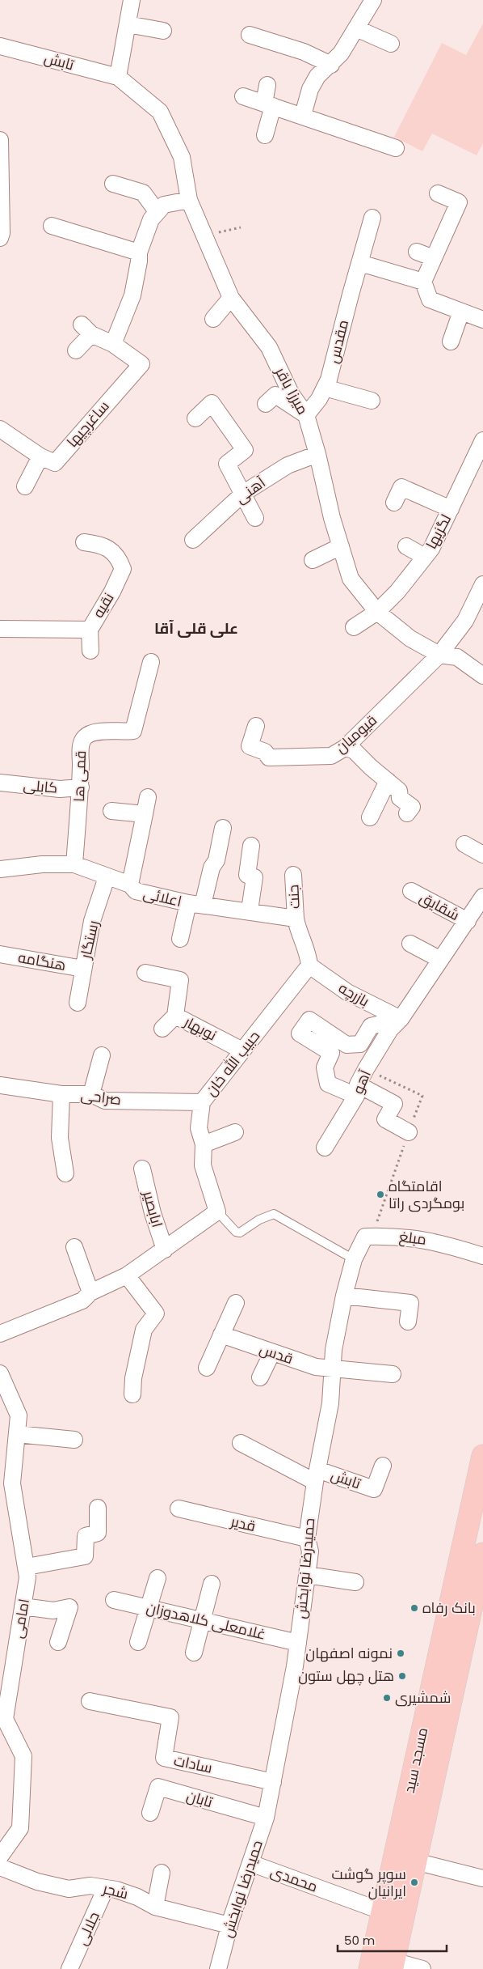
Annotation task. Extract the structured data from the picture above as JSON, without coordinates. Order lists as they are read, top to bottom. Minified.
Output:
{"streets":{"main road":["مسجد سید"],"street":["تابش","مقدس","میرزا باقر","ساغرچیها","آهنی","لگزیها","نقیه","قیومیان","قمی ها","کابلی","جنت","اعلائی","شقایق","رستگار","هنگامه","بازرچه","نوبهار","حبیب الله خان","آهو","صراحی","ابابصیر","مبلغ","قدس","قدیر","حمیدرضا نوابخش","امامی","غلامعلی کلاهدوزان","سادات","تابان","محمدی","شجر","جلالی"]},"crossings":[["تابش","میرزا باقر"],["تابش","حمیدرضا نوابخش"],["مقدس","میرزا باقر"],["میرزا باقر","آهنی"],["میرزا باقر","لگزیها"],["میرزا باقر","قیومیان"],["قمی ها","کابلی"],["قمی ها","اعلائی"],["جنت","اعلائی"],["اعلائی","رستگار"],["شقایق","آهو"],["رستگار","هنگامه"],["بازرچه","حبیب الله خان"],["بازرچه","آهو"],["نوبهار","حبیب الله خان"],["حبیب الله خان","صراحی"],["مبلغ","حمیدرضا نوابخش"],["قدس","حمیدرضا نوابخش"],["قدیر","حمیدرضا نوابخش"],["حمیدرضا نوابخش","غلامعلی کلاهدوزان"],["حمیدرضا نوابخش","سادات"],["حمیدرضا نوابخش","تابان"],["حمیدرضا نوابخش","محمدی"],["حمیدرضا نوابخش","شجر"],["مسجد سید","محمدی"],["شجر","جلالی"]],"districts":["علی قلی آقا"],"places":["اقامتگاه بومگردی راتا","بانک رفاه","نمونه اصفهان","هتل چهل ستون","شمشیری","سوپر گوشت ایرانیان"],"scale_bar":"50 m"}
